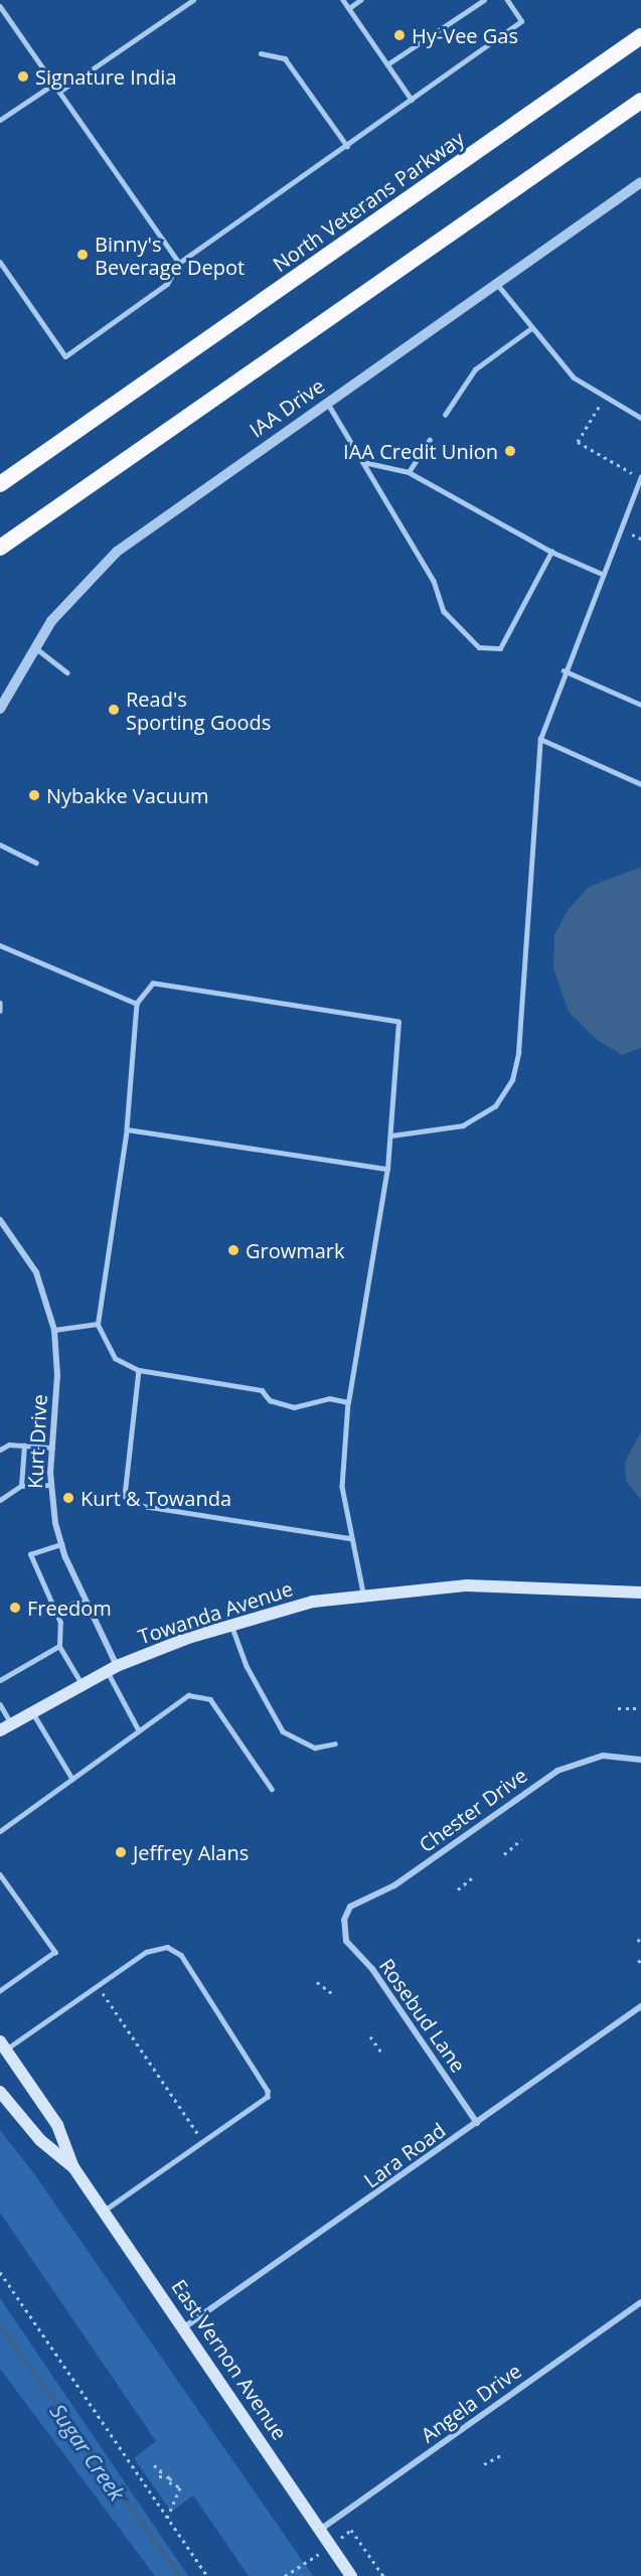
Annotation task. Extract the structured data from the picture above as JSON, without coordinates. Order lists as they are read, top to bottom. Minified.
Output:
{"streets":{"highway":["North Veterans Parkway"],"main road":["Towanda Avenue","East Vernon Avenue"],"street":["IAA Drive","Kurt Drive","Chester Drive","Rosebud Lane","Lara Road","Angela Drive"]},"crossings":[["Kurt Drive","Towanda Avenue"],["Chester Drive","Rosebud Lane"],["Rosebud Lane","Lara Road"],["Lara Road","East Vernon Avenue"],["East Vernon Avenue","Angela Drive"]],"water":["Sugar Creek"],"places":["Hy-Vee Gas","Signature India","Binny's Beverage Depot","IAA Credit Union","Read's Sporting Goods","Nybakke Vacuum","Growmark","Kurt & Towanda","Freedom","Jeffrey Alans"]}
